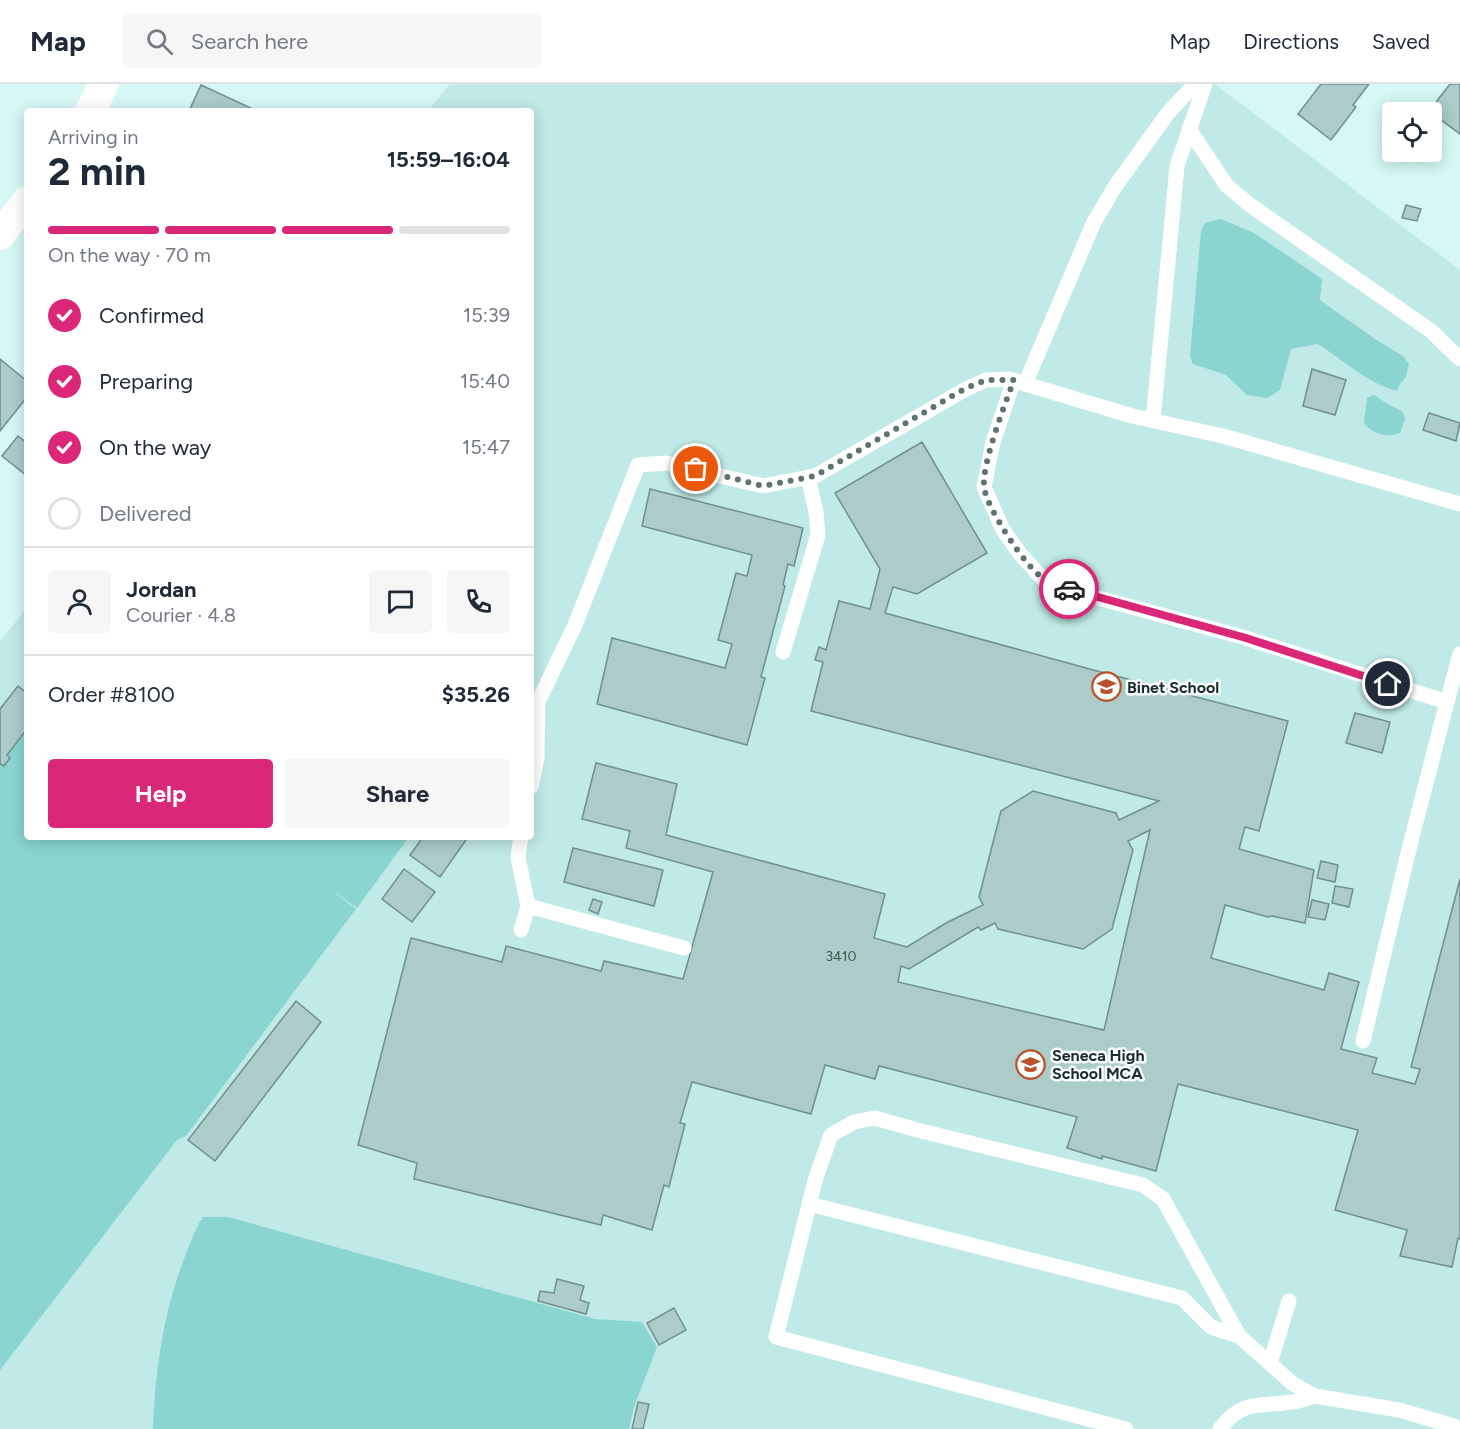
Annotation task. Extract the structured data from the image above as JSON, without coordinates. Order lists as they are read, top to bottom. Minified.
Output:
{"places":{"school or university":["Binet School","Seneca High School MCA"]},"house_numbers":["3410"],"page":{"header":"Map","search":"Search here","nav":["Map","Directions","Saved"],"heading":["2 min","Arriving in","15:59–16:04"],"panel":["Jordan","Courier · 4.8","Order #8100","$35.26"],"bar":"On the way · 70 m","list":[["Confirmed","15:39"],["Preparing","15:40"],["On the way","15:47"],"Delivered"],"buttons":["Help","Share"]}}
